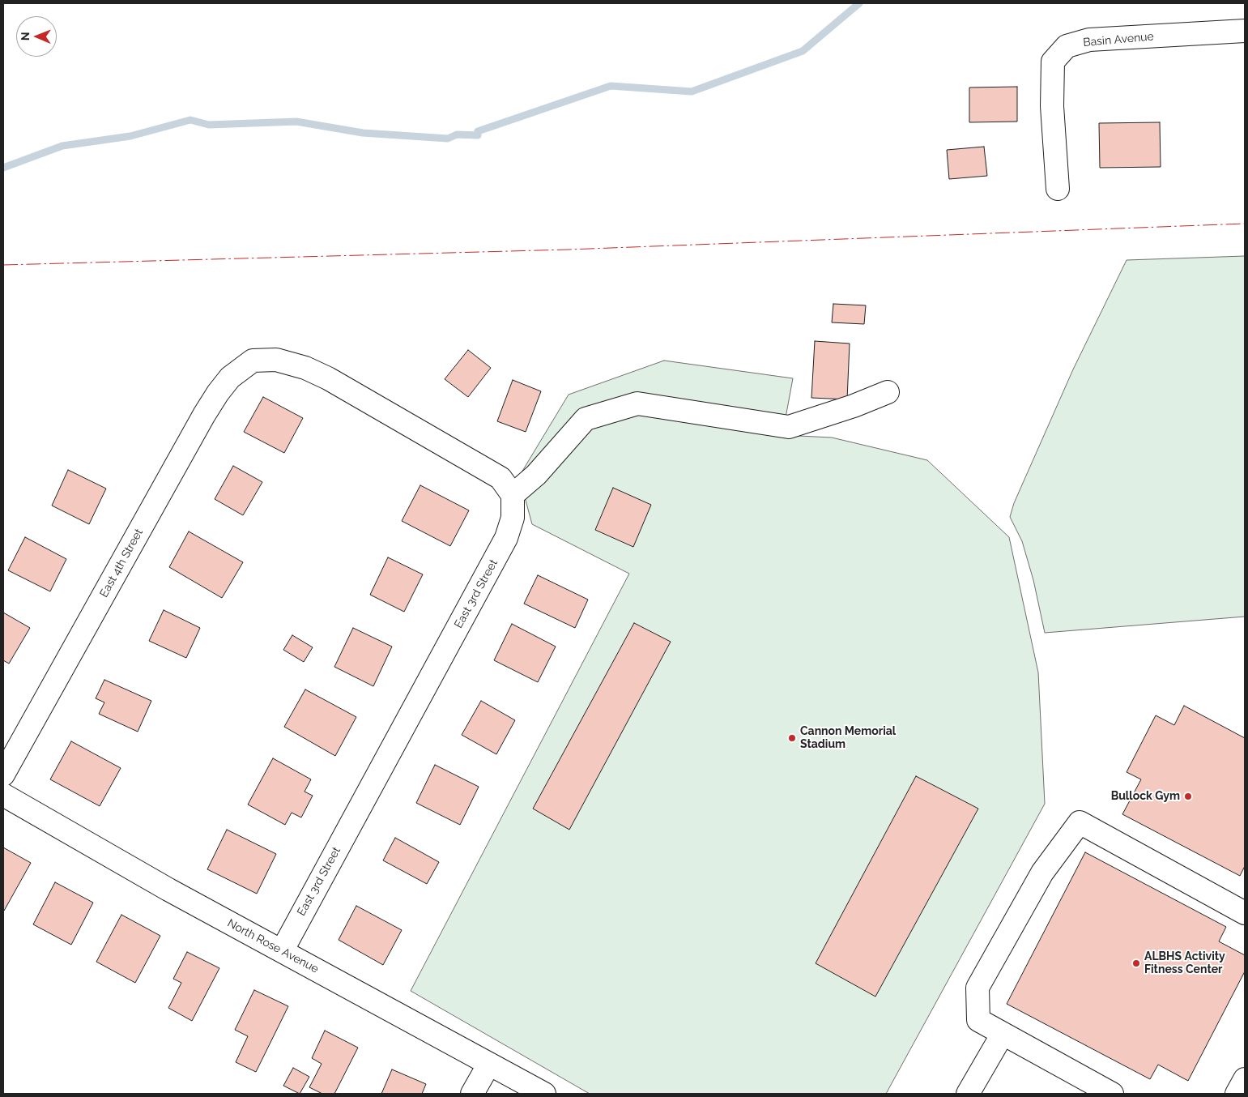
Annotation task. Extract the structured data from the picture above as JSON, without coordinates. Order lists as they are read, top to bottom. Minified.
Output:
{"streets":{"street":["Basin Avenue","East 4th Street","East 3rd Street","North Rose Avenue"]},"crossings":[["East 4th Street","East 3rd Street"],["East 3rd Street","North Rose Avenue"]],"places":["Cannon Memorial Stadium","Bullock Gym","ALBHS Activity Fitness Center"],"north":"left"}
